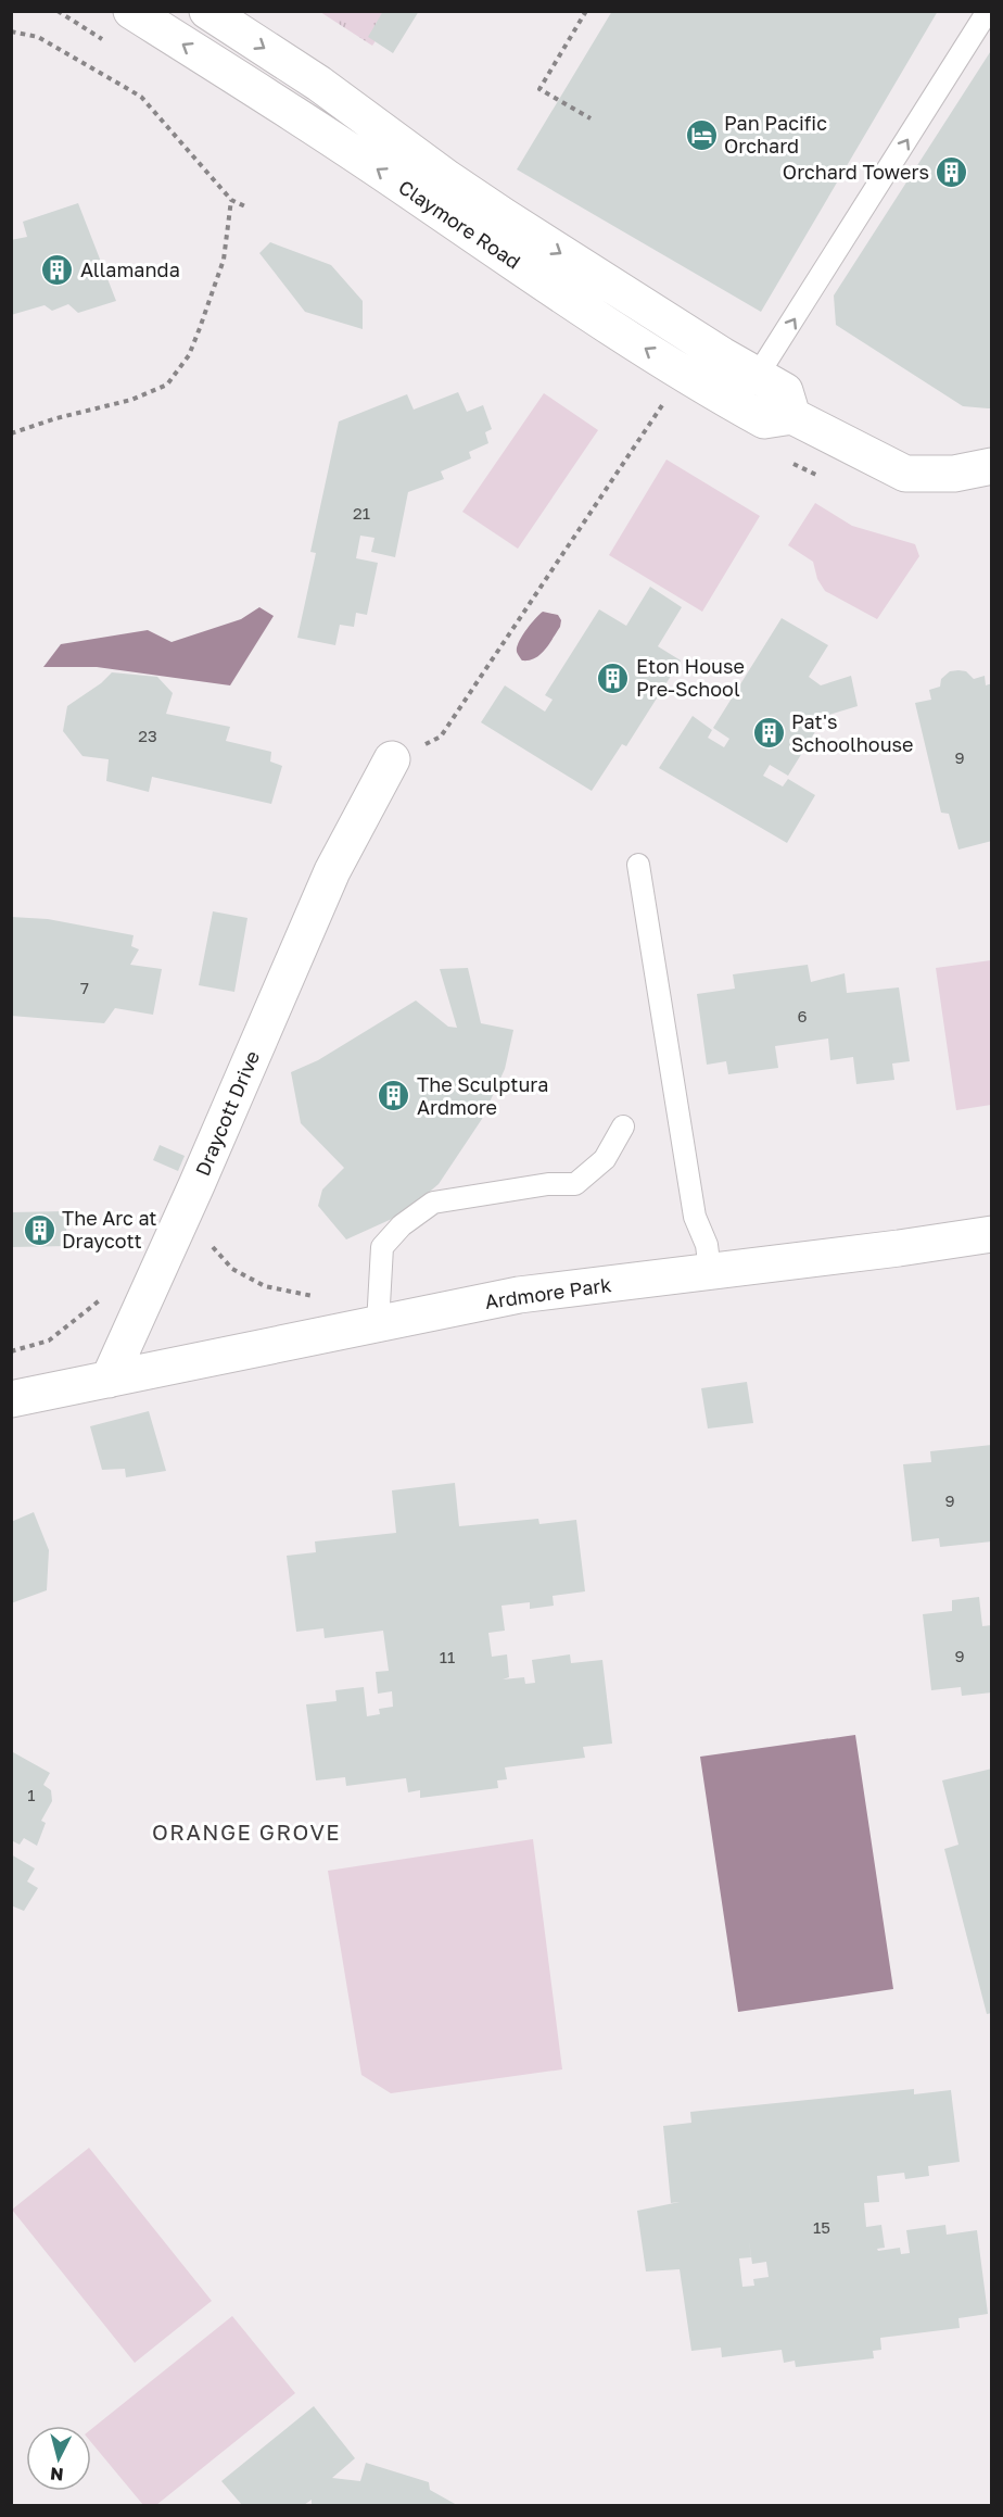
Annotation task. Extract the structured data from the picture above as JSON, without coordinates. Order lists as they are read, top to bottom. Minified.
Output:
{"streets":{"street":["Claymore Road","Draycott Drive","Ardmore Park"]},"crossings":[["Draycott Drive","Ardmore Park"]],"districts":["ORANGE GROVE"],"places":{"hotel":["Pan Pacific Orchard"],"building":["Orchard Towers","Allamanda","Eton House Pre-School","Pat's Schoolhouse","The Sculptura Ardmore","The Arc at Draycott"]},"house_numbers":["21","23","9","7","6","9","9","11","1","15"],"north":"bottom"}
